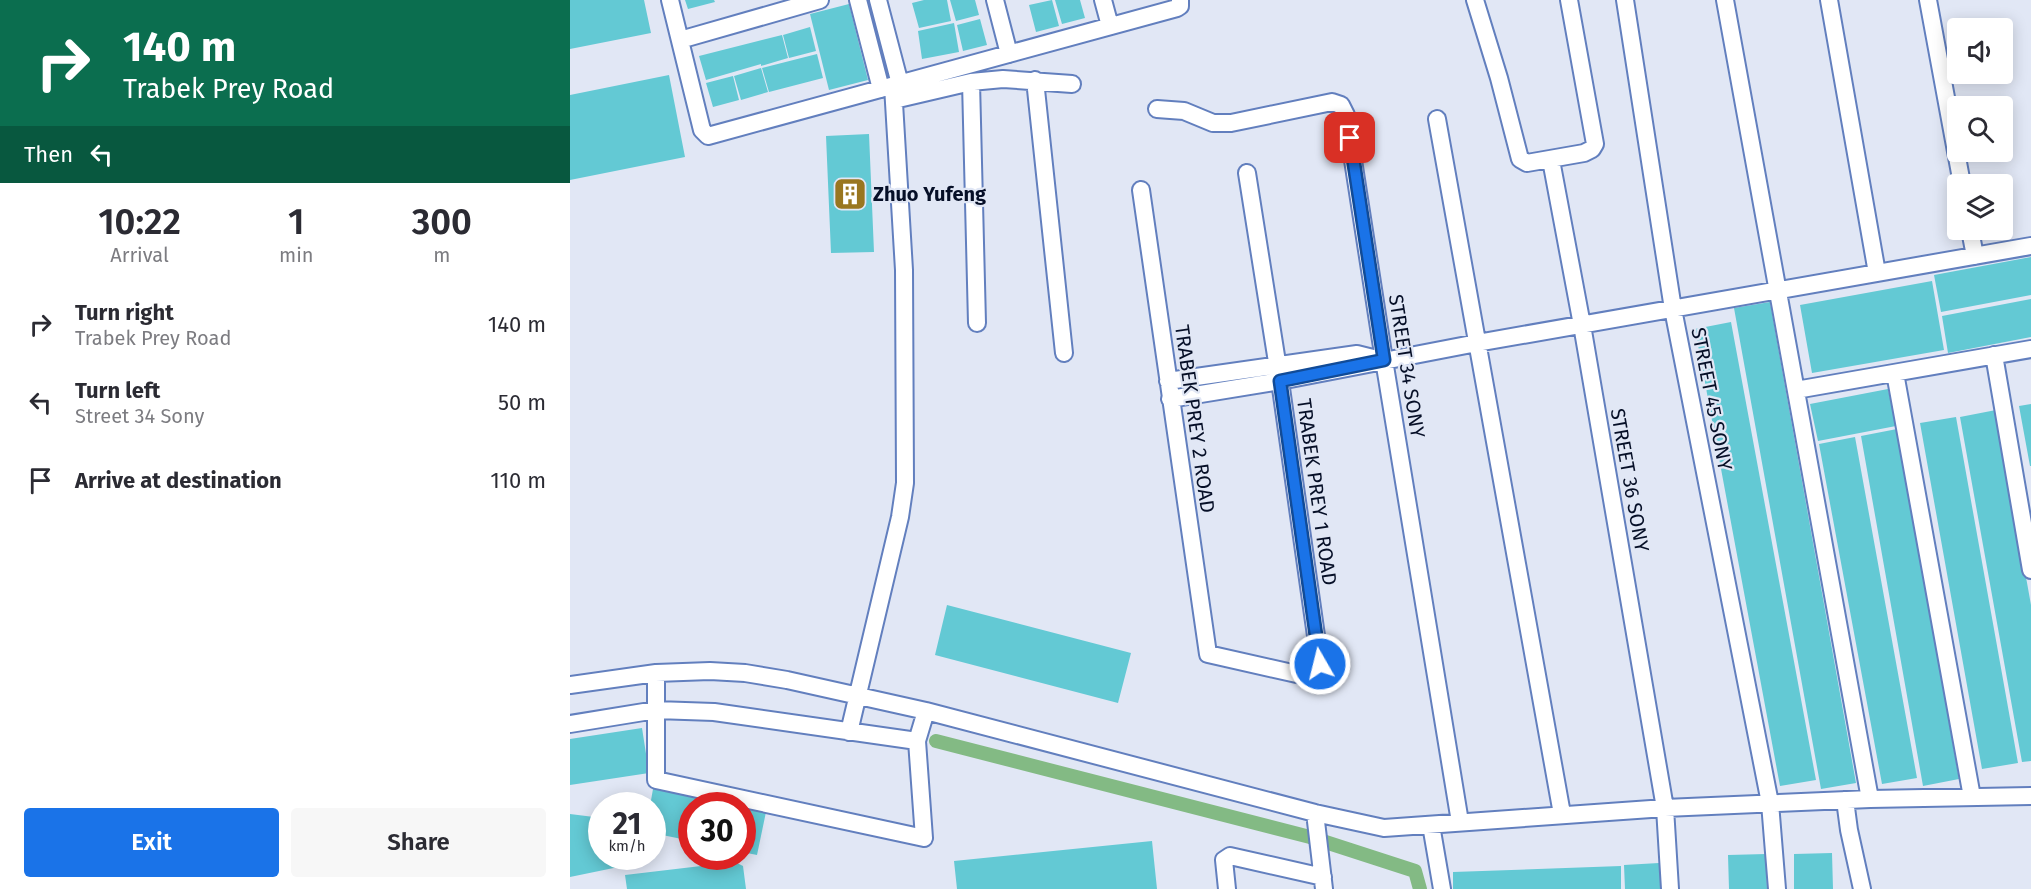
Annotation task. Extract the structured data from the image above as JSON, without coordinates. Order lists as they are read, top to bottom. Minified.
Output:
{"streets":{"street":["STREET 34 SONY","STREET 45 SONY","TRABEK PREY 2 ROAD","STREET 36 SONY","TRABEK PREY 1 ROAD"]},"crossings":[["TRABEK PREY 2 ROAD","TRABEK PREY 1 ROAD"]],"places":{"building":["Zhuo Yufeng"]},"page":{"turn":["140 m","Trabek Prey Road"],"then":"Then","eta":["10:22","Arrival","1","min","300","m"],"list":[{"name":"Turn right","note":"Trabek Prey Road","value":"140 m"},{"name":"Turn left","note":"Street 34 Sony","value":"50 m"},{"name":"Arrive at destination","value":"110 m"}],"speed":"21 km/h","limit":"30","buttons":["Exit","Share"]}}
